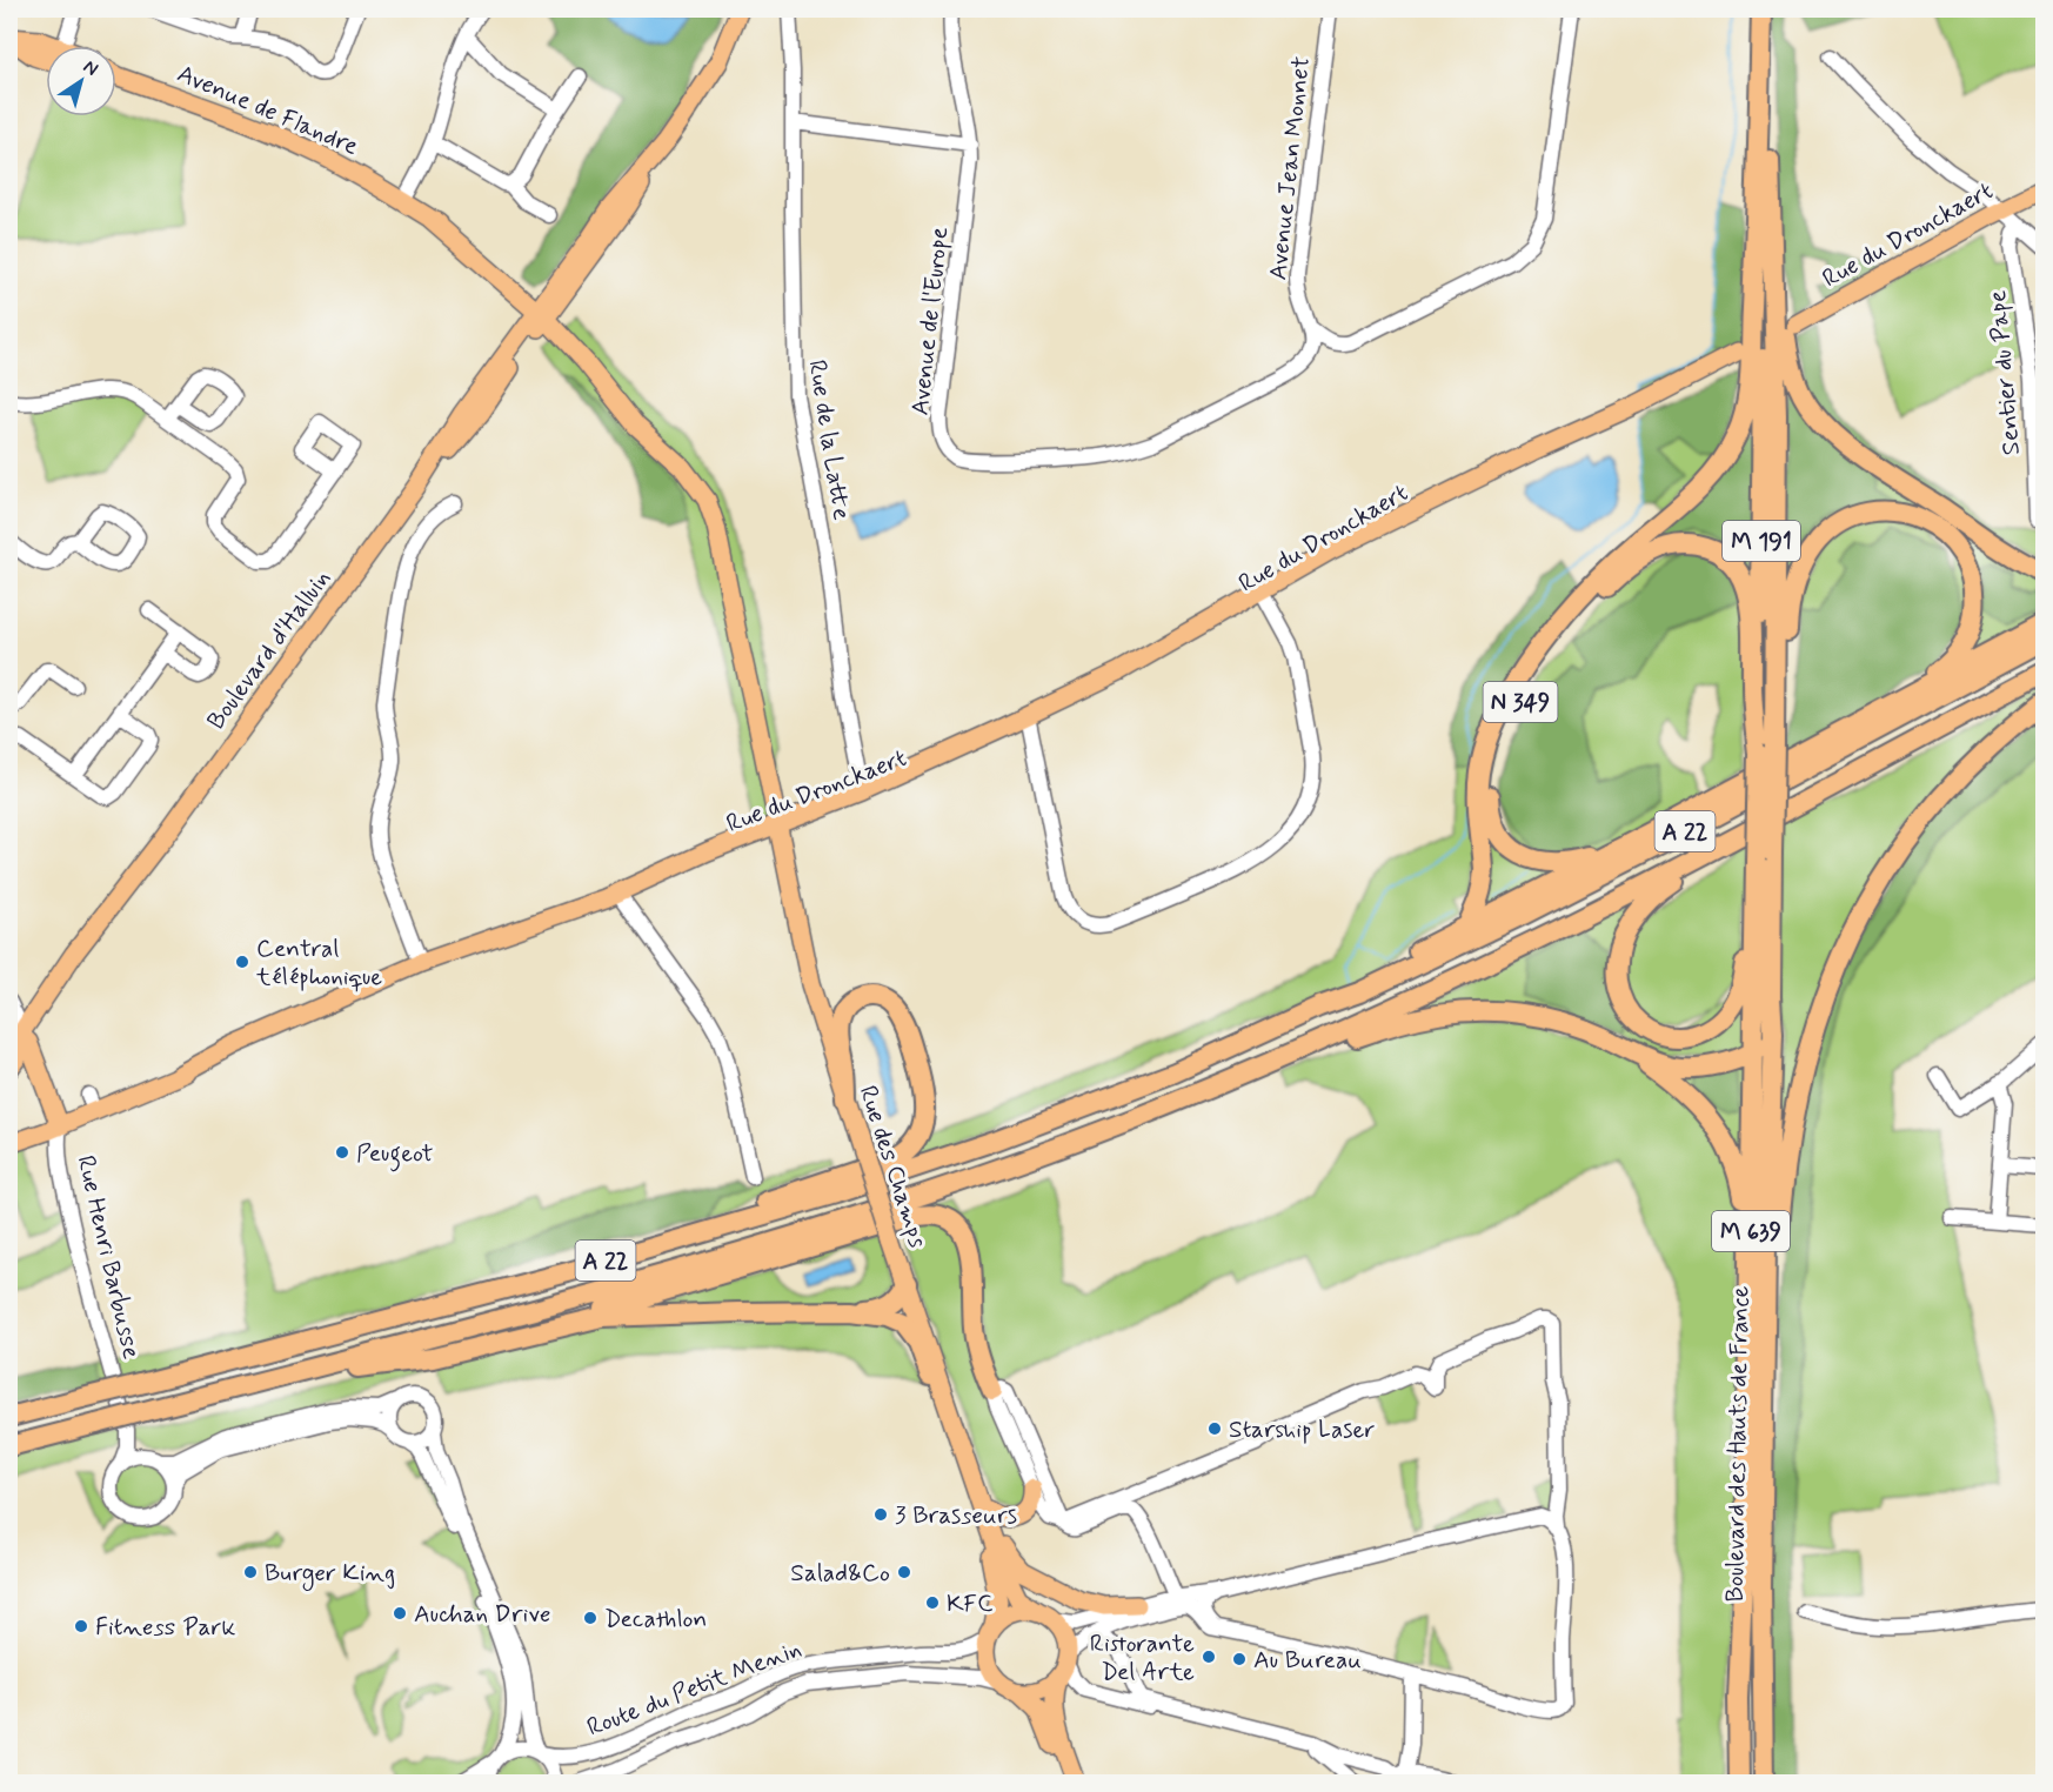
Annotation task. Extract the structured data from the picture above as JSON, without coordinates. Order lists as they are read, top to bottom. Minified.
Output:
{"streets":{"highway":["M 191","N 349","A 22","M 639","Boulevard des Hauts de France"],"main road":["Avenue de Flandre","Rue du Dronckaert","Boulevard d'Halluin","Rue des Champs","Rue Henri Barbusse"],"street":["Avenue Jean Monnet","Avenue de l'Europe","Sentier du Pape","Rue de la Latte","Route du Petit Menin"]},"crossings":[["Avenue de Flandre","Rue du Dronckaert"],["Avenue de Flandre","Boulevard d'Halluin"],["Avenue de Flandre","Rue des Champs"],["Avenue Jean Monnet","Avenue de l'Europe"],["Rue du Dronckaert","Rue de la Latte"],["Rue du Dronckaert","Rue des Champs"],["Rue du Dronckaert","Rue Henri Barbusse"],["M 191","N 349"],["M 191","Boulevard des Hauts de France"],["Boulevard d'Halluin","Rue Henri Barbusse"],["Rue des Champs","Route du Petit Menin"]],"places":["Central téléphonique","Peugeot","Starship Laser","3 Brasseurs","Burger King","Salad&Co","KFC","Auchan Drive","Decathlon","Fitness Park","Ristorante Del Arte","Au Bureau"],"north":"top right"}
